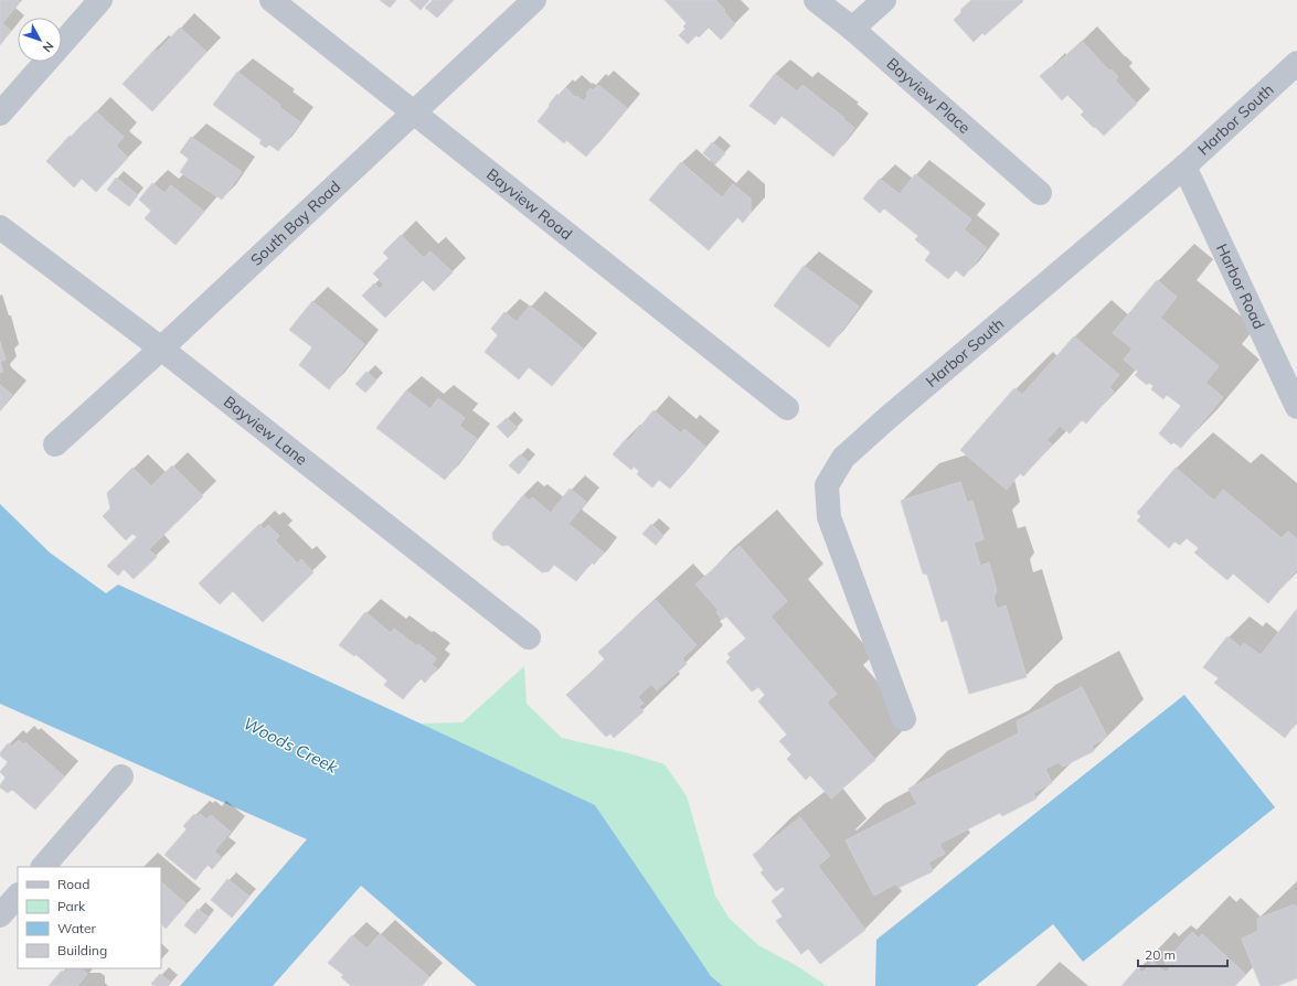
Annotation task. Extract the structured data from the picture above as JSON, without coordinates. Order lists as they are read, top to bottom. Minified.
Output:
{"streets":{"street":["Bayview Place","Harbor South","Bayview Road","South Bay Road","Harbor Road","Bayview Lane"]},"crossings":[["Harbor South","Harbor Road"],["Bayview Road","South Bay Road"],["South Bay Road","Bayview Lane"]],"water":["Woods Creek"],"legend":["Road","Park","Water","Building"],"scale_bar":"20 m","north":"bottom right"}
